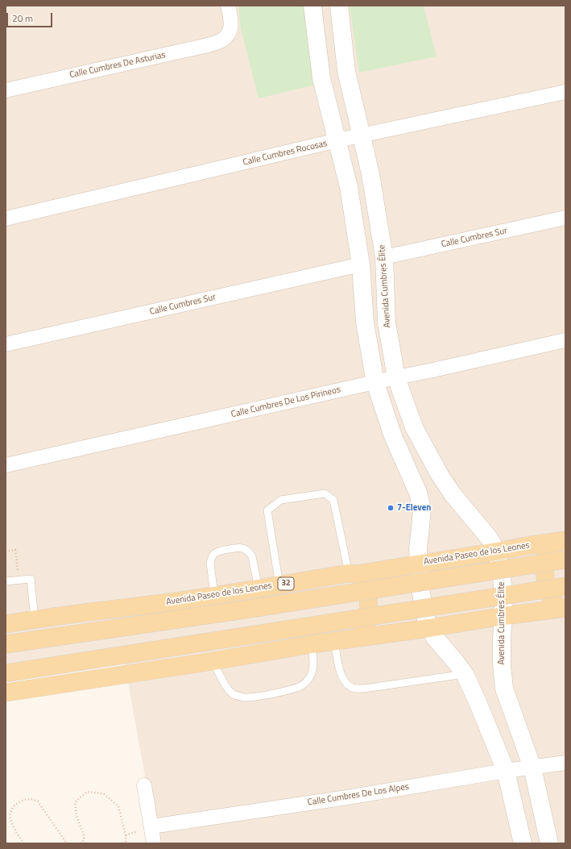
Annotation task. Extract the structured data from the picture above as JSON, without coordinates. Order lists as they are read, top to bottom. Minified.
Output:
{"streets":{"main road":["Avenida Paseo de los Leones","32"],"street":["Calle Cumbres De Asturias","Calle Cumbres Rocosas","Calle Cumbres Sur","Avenida Cumbres Élite","Calle Cumbres De Los Pirineos","Calle Cumbres De Los Alpes"]},"crossings":[["Calle Cumbres Rocosas","Avenida Cumbres Élite"],["Calle Cumbres Sur","Avenida Cumbres Élite"],["Avenida Cumbres Élite","Calle Cumbres De Los Pirineos"],["Avenida Cumbres Élite","Avenida Paseo de los Leones"],["Avenida Cumbres Élite","Calle Cumbres De Los Alpes"]],"places":["7-Eleven"],"scale_bar":"20 m"}
